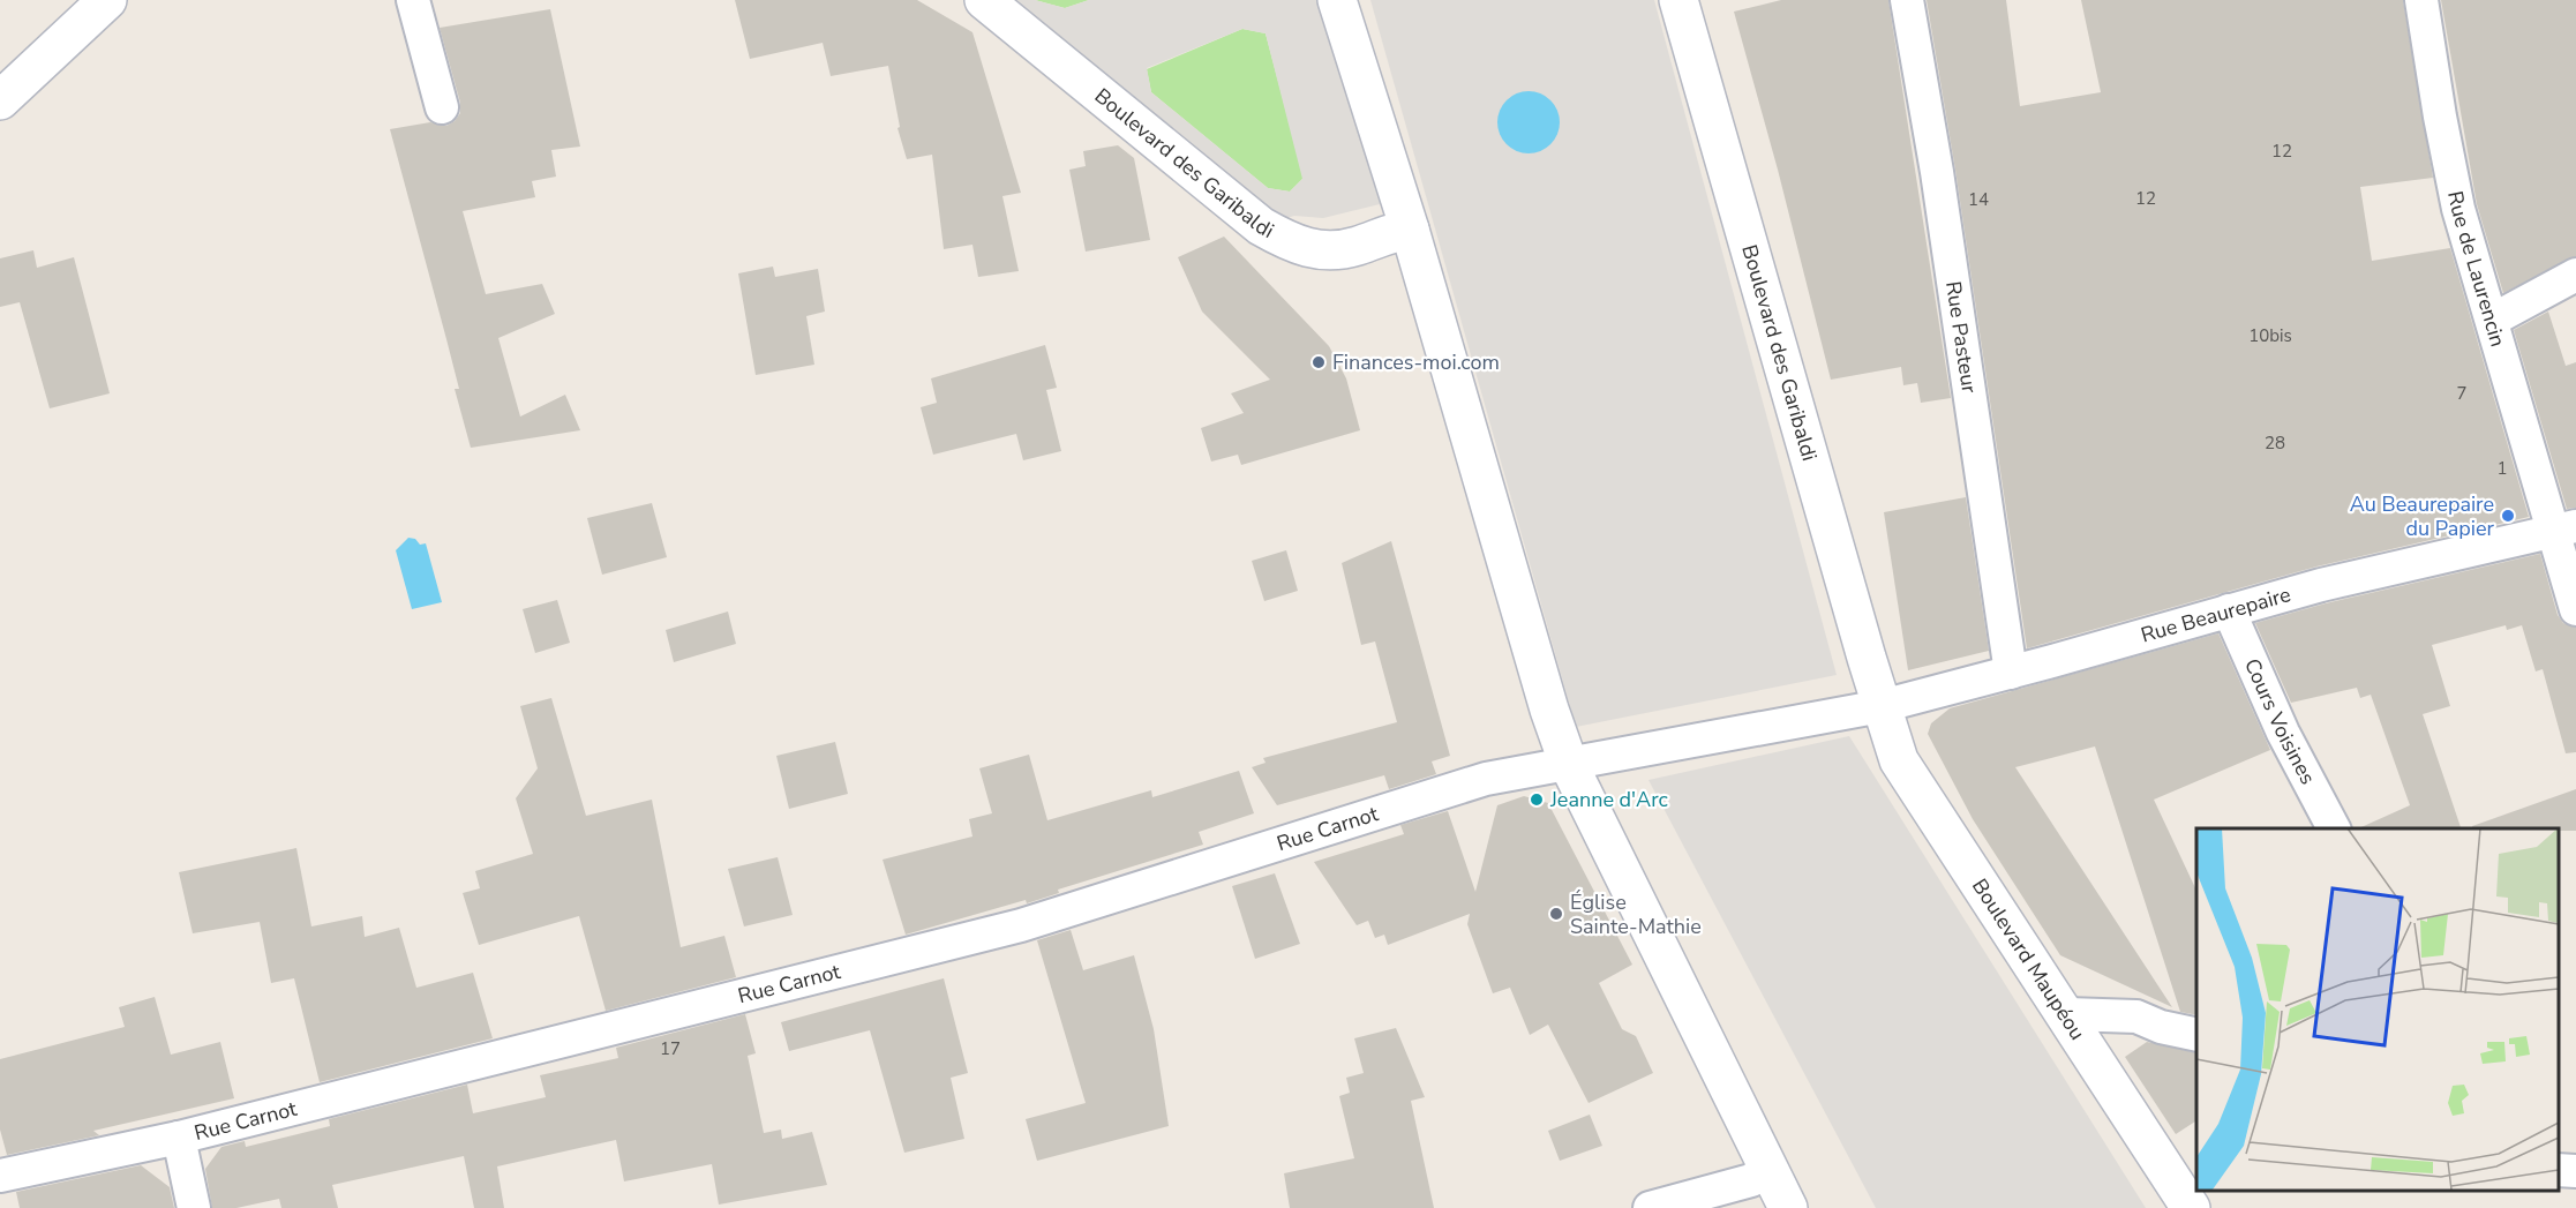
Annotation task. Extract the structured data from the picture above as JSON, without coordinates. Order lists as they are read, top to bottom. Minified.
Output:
{"streets":{"main road":["Boulevard des Garibaldi","Boulevard Maupéou"],"street":["Rue de Laurencin","Rue Pasteur","Rue Beaurepaire","Cours Voisines","Rue Carnot"]},"crossings":[["Boulevard des Garibaldi","Rue Beaurepaire"],["Boulevard des Garibaldi","Rue Carnot"],["Boulevard des Garibaldi","Boulevard Maupéou"],["Rue de Laurencin","Rue Beaurepaire"],["Rue Pasteur","Rue Beaurepaire"],["Rue Beaurepaire","Cours Voisines"],["Rue Beaurepaire","Rue Carnot"],["Rue Beaurepaire","Boulevard Maupéou"],["Rue Carnot","Boulevard Maupéou"]],"places":["Finances-moi.com","Au Beaurepaire du Papier","Jeanne d'Arc","Église Sainte-Mathie"],"house_numbers":["12","12","14","10bis","7","28","1","17"]}
